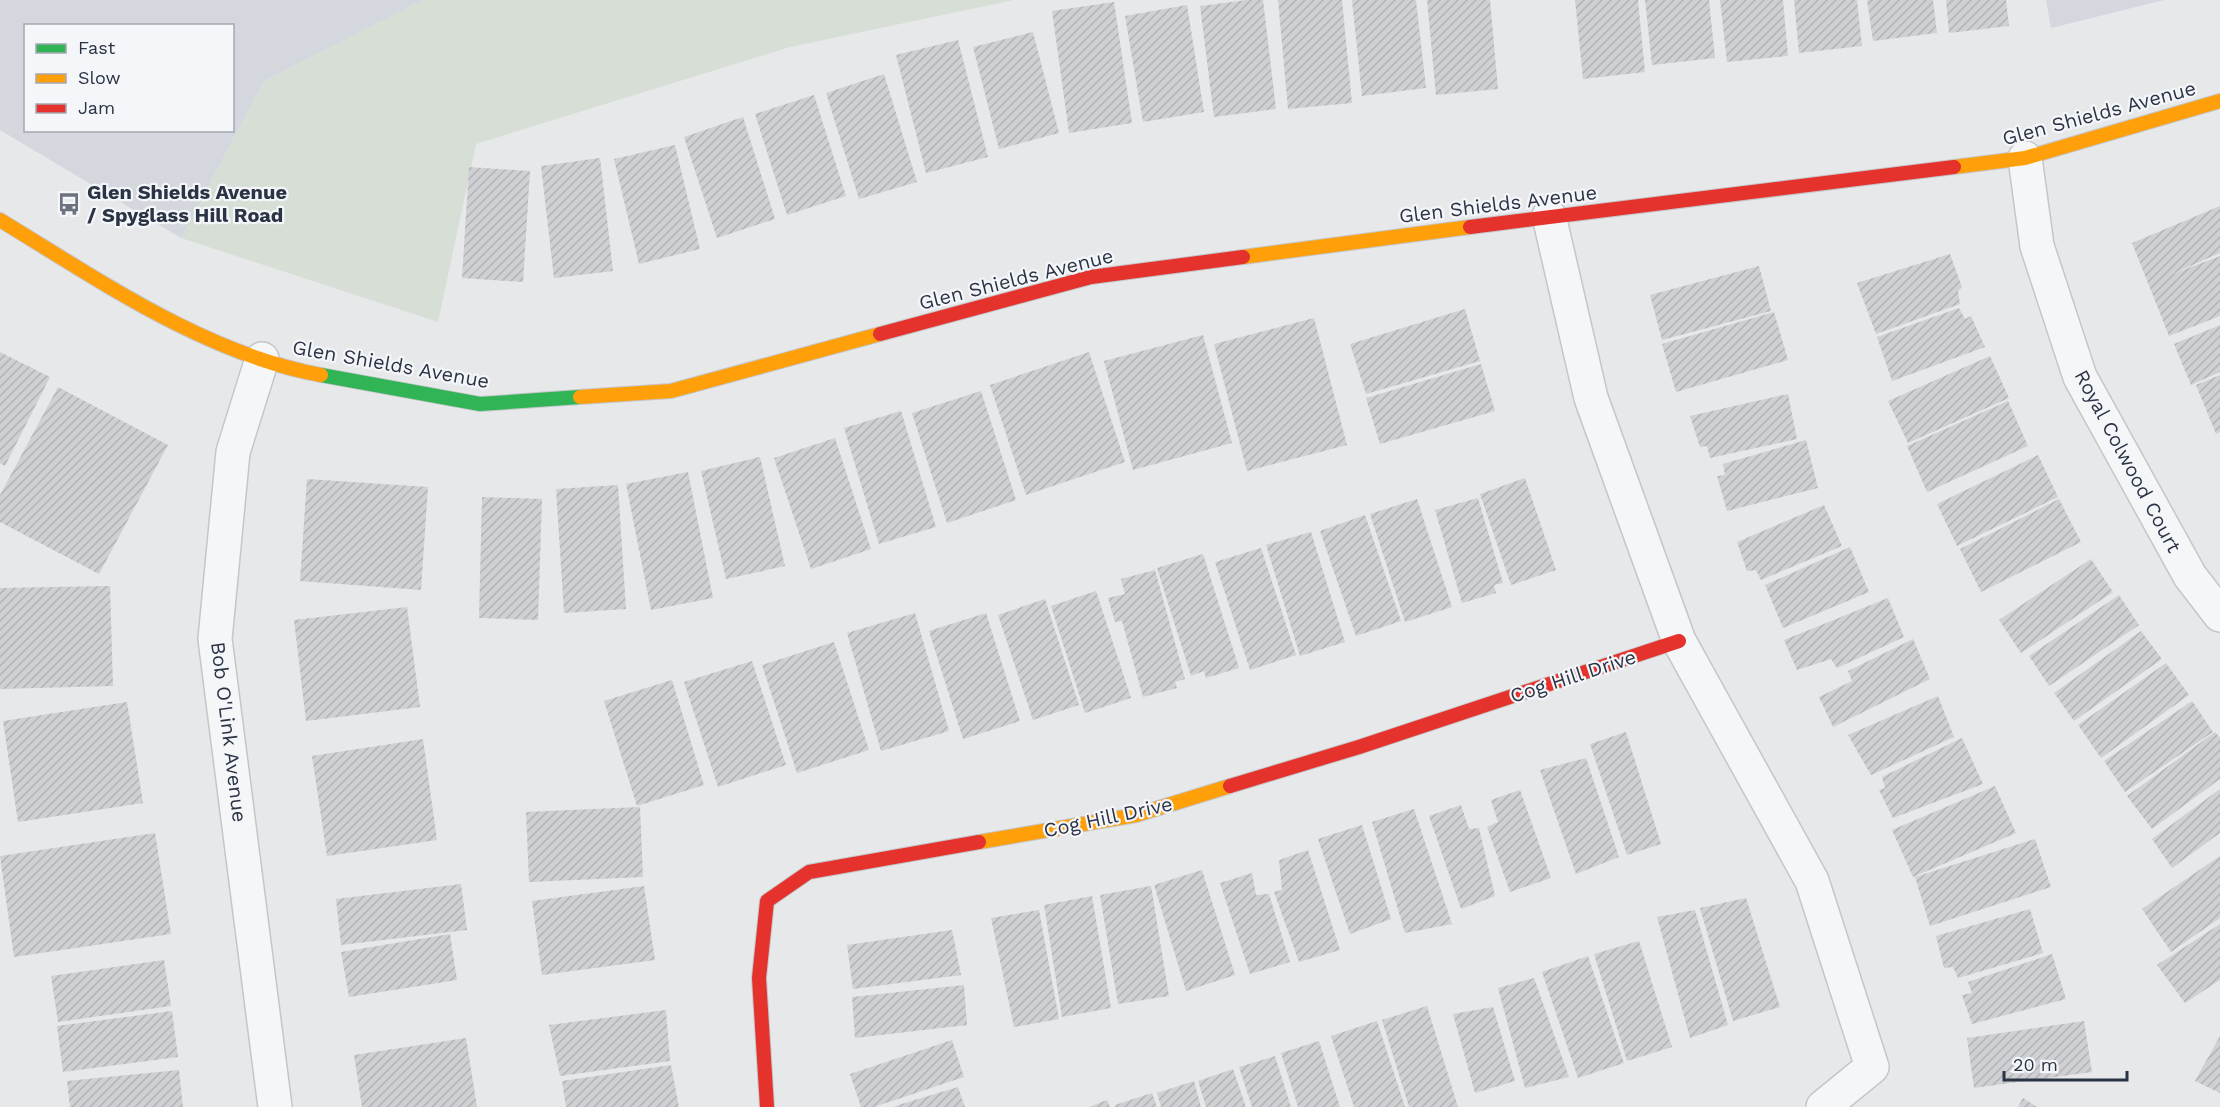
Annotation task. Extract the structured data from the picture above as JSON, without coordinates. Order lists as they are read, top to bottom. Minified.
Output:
{"streets":{"street":["Glen Shields Avenue","Royal Colwood Court","Cog Hill Drive","Bob O'Link Avenue"]},"crossings":[["Glen Shields Avenue","Royal Colwood Court"],["Glen Shields Avenue","Bob O'Link Avenue"]],"places":{"bus stop":["Glen Shields Avenue / Spyglass Hill Road"]},"legend":["Fast","Slow","Jam"],"scale_bar":"20 m"}
